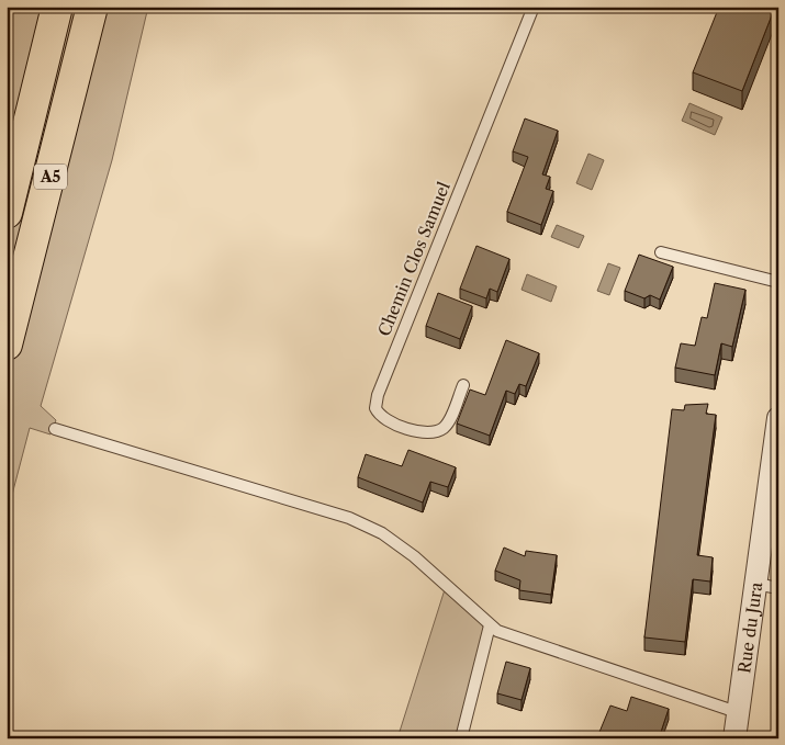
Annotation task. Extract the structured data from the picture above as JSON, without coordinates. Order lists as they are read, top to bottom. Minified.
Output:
{"streets":{"highway":["A5"],"street":["Rue du Jura"],"lane":["Chemin Clos Samuel"]}}
